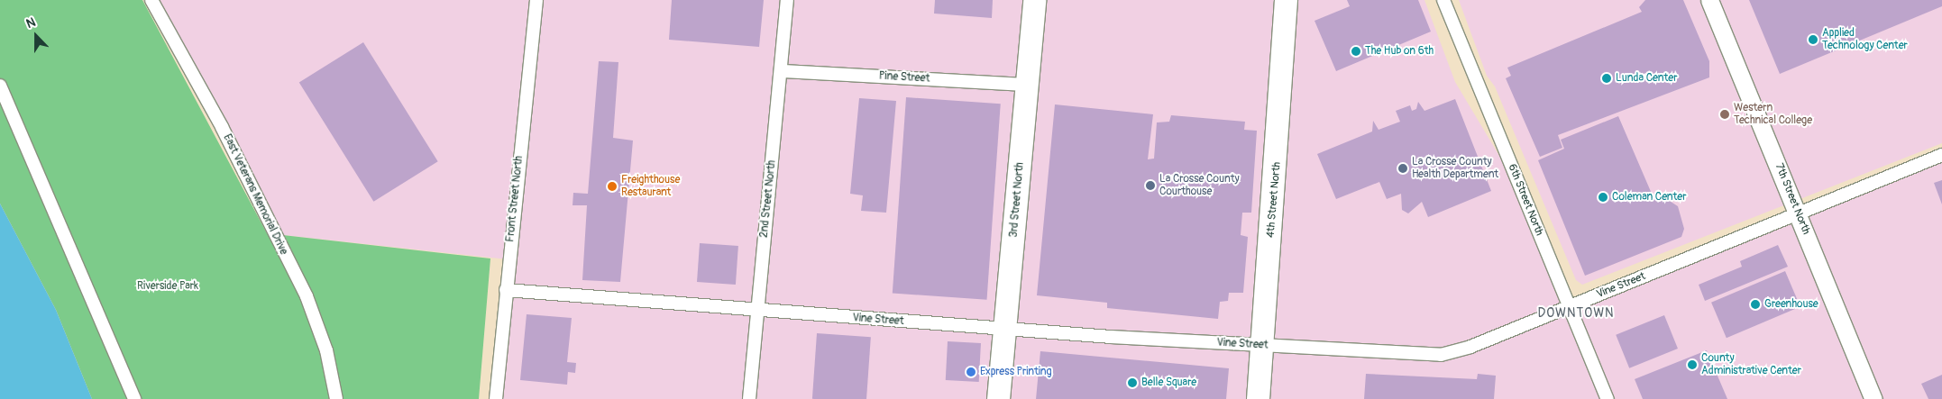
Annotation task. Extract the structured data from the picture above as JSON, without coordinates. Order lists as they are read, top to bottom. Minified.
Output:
{"streets":{"highway":["3rd Street North","4th Street North"],"main road":["7th Street North"],"street":["Pine Street","East Veterans Memorial Drive","Front Street North","2nd Street North","6th Street North","Vine Street"]},"crossings":[["Pine Street","2nd Street North"],["Pine Street","3rd Street North"],["Front Street North","Vine Street"],["2nd Street North","Vine Street"],["7th Street North","Vine Street"],["3rd Street North","Vine Street"],["4th Street North","Vine Street"],["6th Street North","Vine Street"]],"districts":["DOWNTOWN"],"parks":["Riverside Park"],"places":["Applied Technology Center","The Hub on 6th","Lunda Center","Western Technical College","La Crosse County Health Department","La Crosse County Courthouse","Freighthouse Restaurant","Coleman Center","Greenhouse","County Administrative Center","Express Printing","Belle Square"],"north":"top"}
